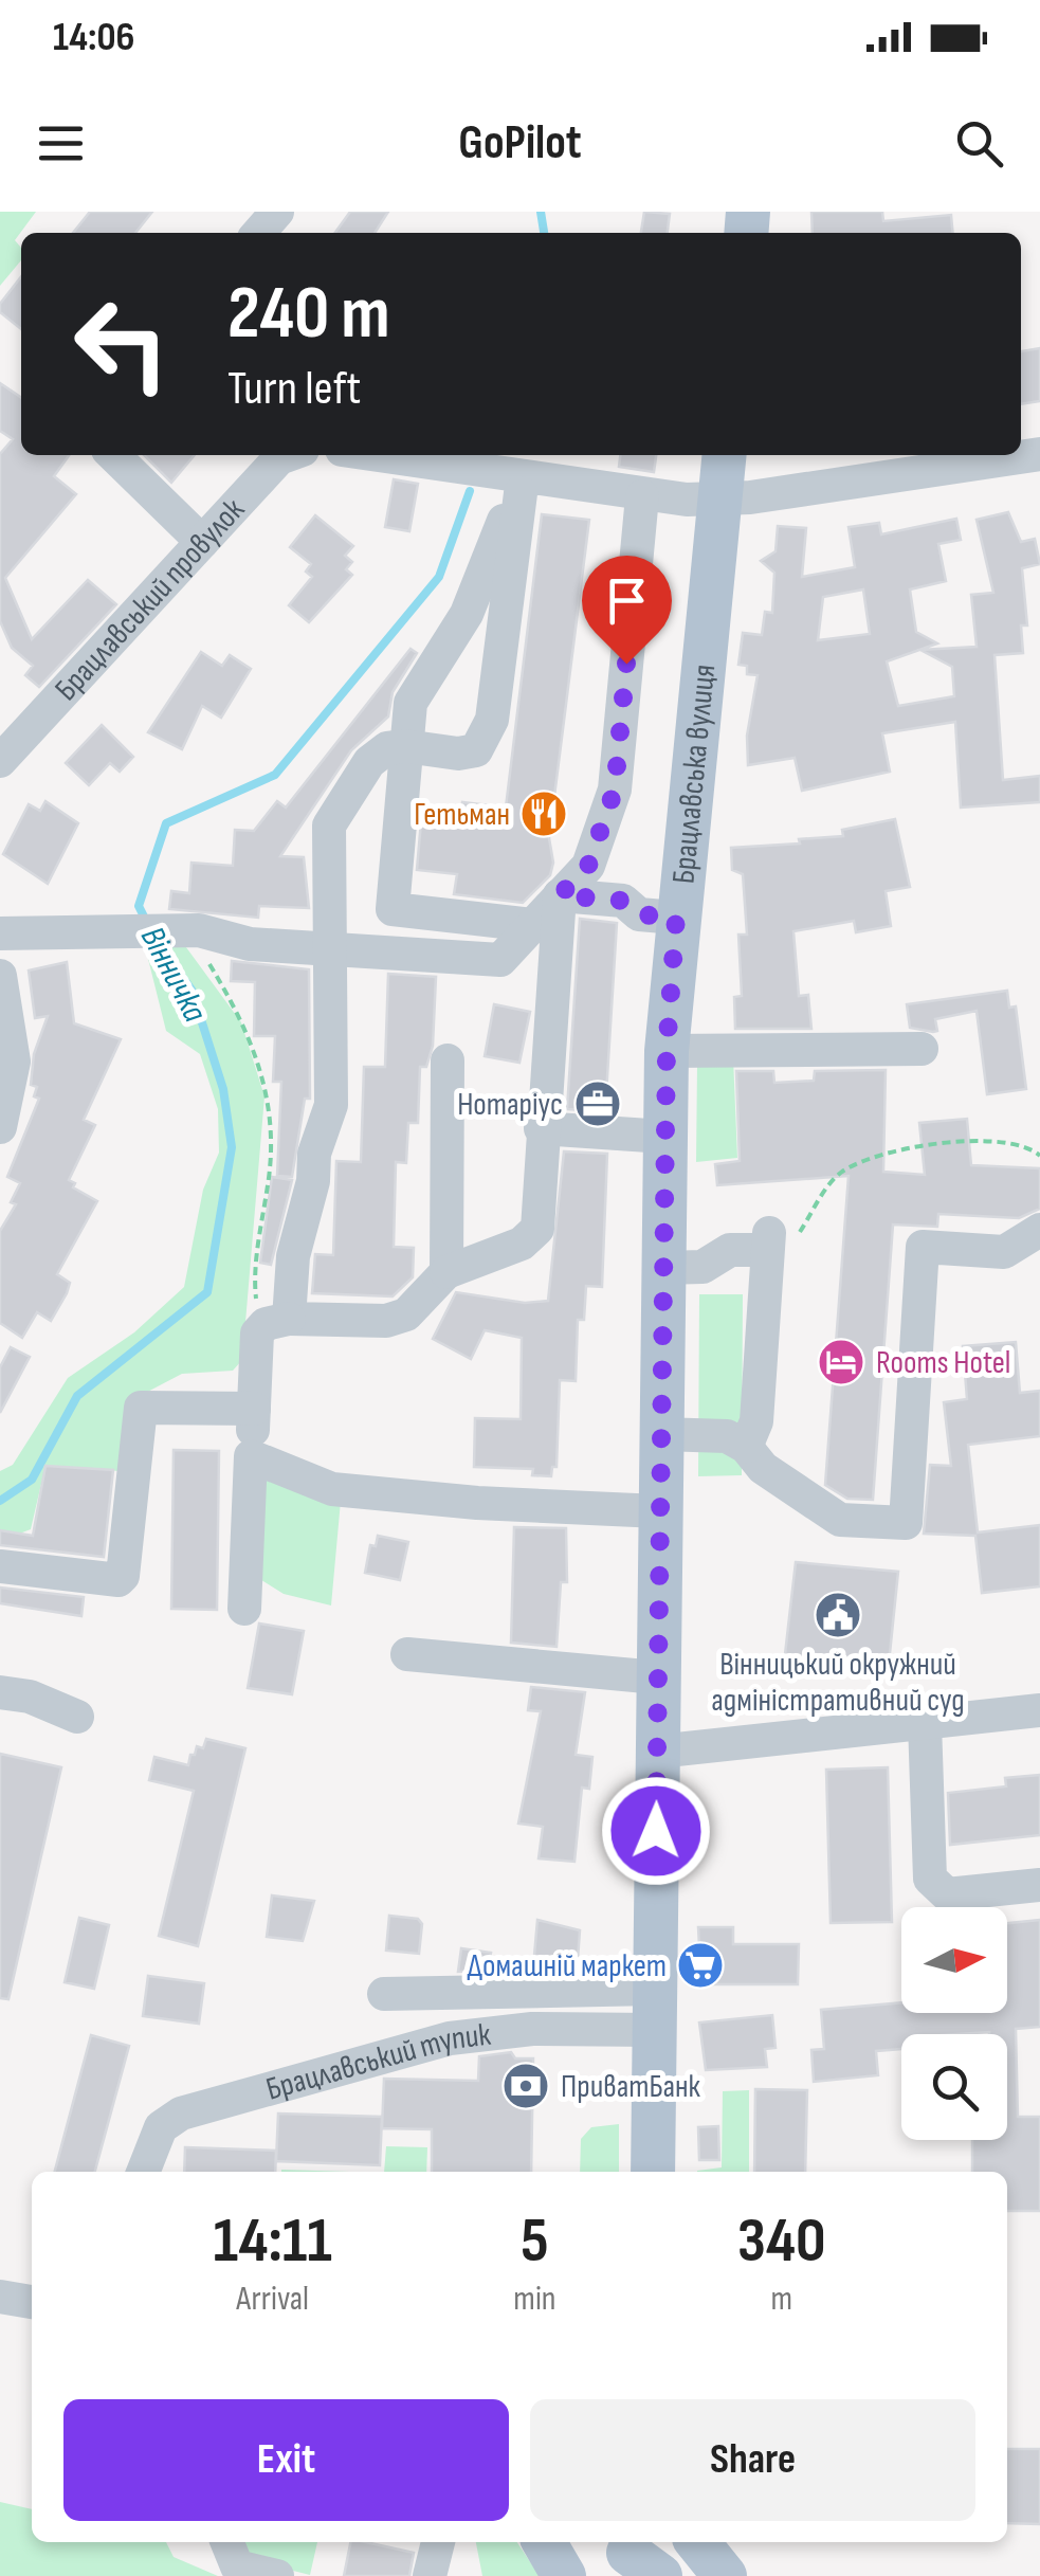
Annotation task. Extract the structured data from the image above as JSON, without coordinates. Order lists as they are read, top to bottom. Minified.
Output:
{"streets":{"main road":["Брацлавська вулиця"],"street":["Брацлавський провулок","Брацлавський тупик"]},"crossings":[["Брацлавська вулиця","Брацлавський тупик"]],"water":["Вінничка"],"places":{"restaurant":["Гетьман"],"office":["Нотаріус"],"hotel":["Rooms Hotel"],"public building":["Вінницький окружний адміністративний суд"],"supermarket":["Домашній маркет"],"bank":["ПриватБанк"]},"north":"right","page":{"status":"14:06","header":"GoPilot","turn":["240 m","Turn left"],"eta":["14:11","Arrival","5","min","340","m"],"buttons":["Exit","Share"]}}
